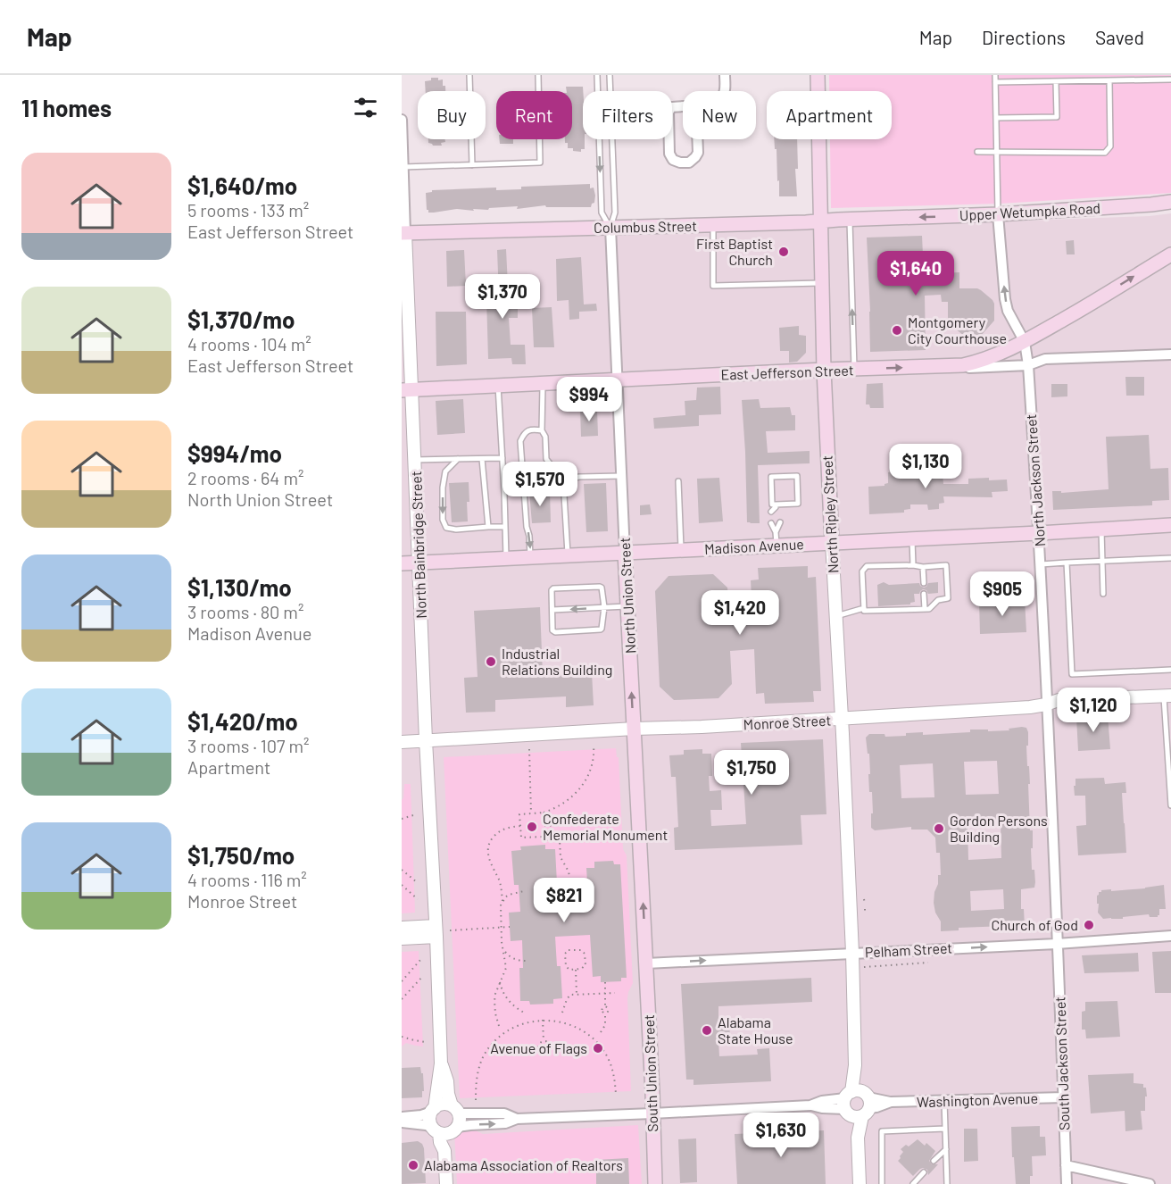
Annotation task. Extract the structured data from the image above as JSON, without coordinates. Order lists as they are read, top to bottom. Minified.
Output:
{"streets":{"main road":["Upper Wetumpka Road","Columbus Street","East Jefferson Street","North Ripley Street","Madison Avenue","North Union Street","South Union Street"],"street":["North Jackson Street","North Bainbridge Street","Monroe Street","Pelham Street","South Jackson Street","Washington Avenue"]},"crossings":[["Upper Wetumpka Road","Columbus Street"],["Upper Wetumpka Road","North Jackson Street"],["Columbus Street","North Ripley Street"],["Columbus Street","North Bainbridge Street"],["Columbus Street","North Union Street"],["East Jefferson Street","North Jackson Street"],["East Jefferson Street","North Ripley Street"],["East Jefferson Street","North Bainbridge Street"],["East Jefferson Street","North Union Street"],["North Jackson Street","Madison Avenue"],["North Jackson Street","Monroe Street"],["North Jackson Street","Pelham Street"],["North Jackson Street","South Jackson Street"],["North Ripley Street","Madison Avenue"],["North Ripley Street","Monroe Street"],["North Ripley Street","Pelham Street"],["North Ripley Street","Washington Avenue"],["North Bainbridge Street","Madison Avenue"],["North Bainbridge Street","Monroe Street"],["Madison Avenue","North Union Street"],["North Union Street","Monroe Street"],["North Union Street","Pelham Street"],["North Union Street","South Union Street"],["Pelham Street","South Jackson Street"],["Pelham Street","South Union Street"],["South Jackson Street","Washington Avenue"],["South Union Street","Washington Avenue"]],"one_way":["Upper Wetumpka Road","North Union Street","Pelham Street"],"places":["First Baptist Church","Montgomery City Courthouse","Industrial Relations Building","Confederate Memorial Monument","Gordon Persons Building","Church of God","Alabama State House","Avenue of Flags","Alabama Association of Realtors"],"page":{"header":"Map","nav":["Map","Directions","Saved"],"heading":"11 homes","chip":["Buy","Rent","Filters","New","Apartment"],"list":[{"name":"$1,640/mo","note":"5 rooms · 133 m² · East Jefferson Street"},{"name":"$1,370/mo","note":"4 rooms · 104 m² · East Jefferson Street"},{"name":"$994/mo","note":"2 rooms · 64 m² · North Union Street"},{"name":"$1,130/mo","note":"3 rooms · 80 m² · Madison Avenue"},{"name":"$1,420/mo","note":"3 rooms · 107 m² · Apartment"},{"name":"$1,750/mo","note":"4 rooms · 116 m² · Monroe Street"}],"price":["$1,640","$1,370","$994","$1,130","$1,570","$905","$1,420","$1,120","$1,750","$821","$1,630"]}}
